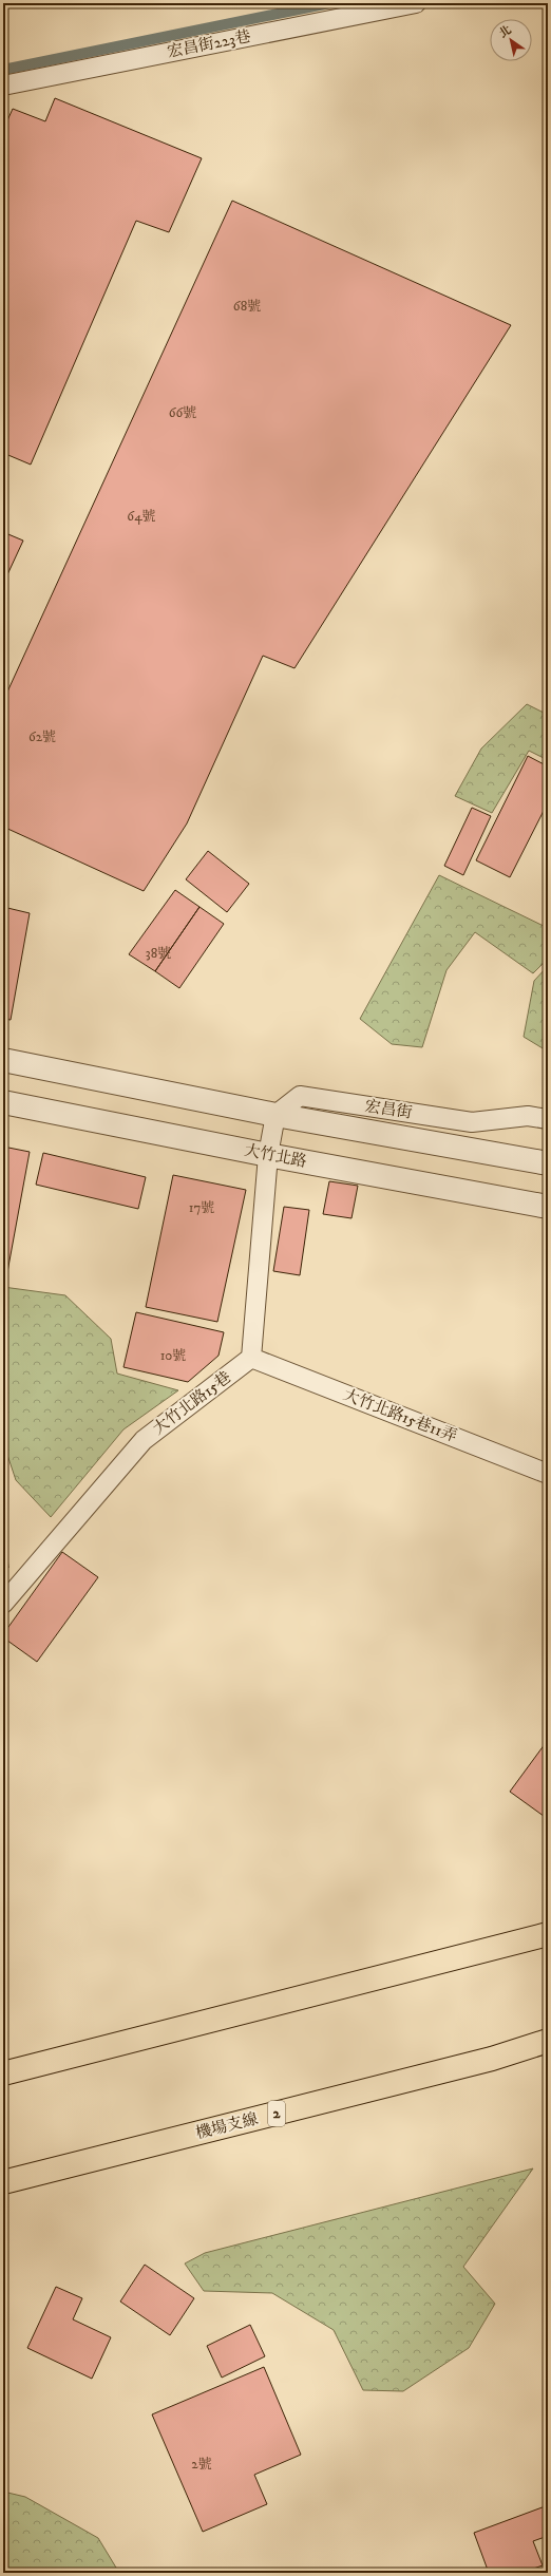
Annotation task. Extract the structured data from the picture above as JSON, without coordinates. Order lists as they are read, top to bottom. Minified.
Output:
{"streets":{"highway":["2","機場支線"],"street":["大竹北路"],"lane":["宏昌街223巷","宏昌街","大竹北路15巷","大竹北路15巷11弄"]},"crossings":[["大竹北路15巷","大竹北路15巷11弄"]],"house_numbers":["68號","66號","64號","62號","38號","17號","10號","2號"],"north":"top left"}
